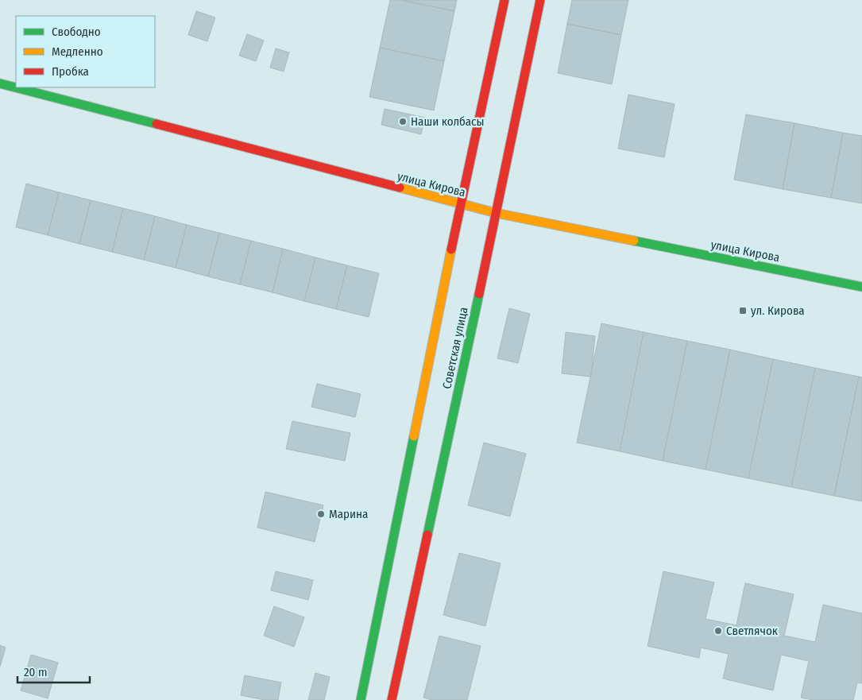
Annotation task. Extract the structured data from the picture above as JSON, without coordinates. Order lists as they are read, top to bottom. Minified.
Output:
{"streets":{"street":["улица Кирова","Советская улица"]},"crossings":[["улица Кирова","Советская улица"]],"places":{"other":["Наши колбасы","Марина","Светлячок"],"transit":["ул. Кирова"]},"legend":["Свободно","Медленно","Пробка"],"scale_bar":"20 m"}
